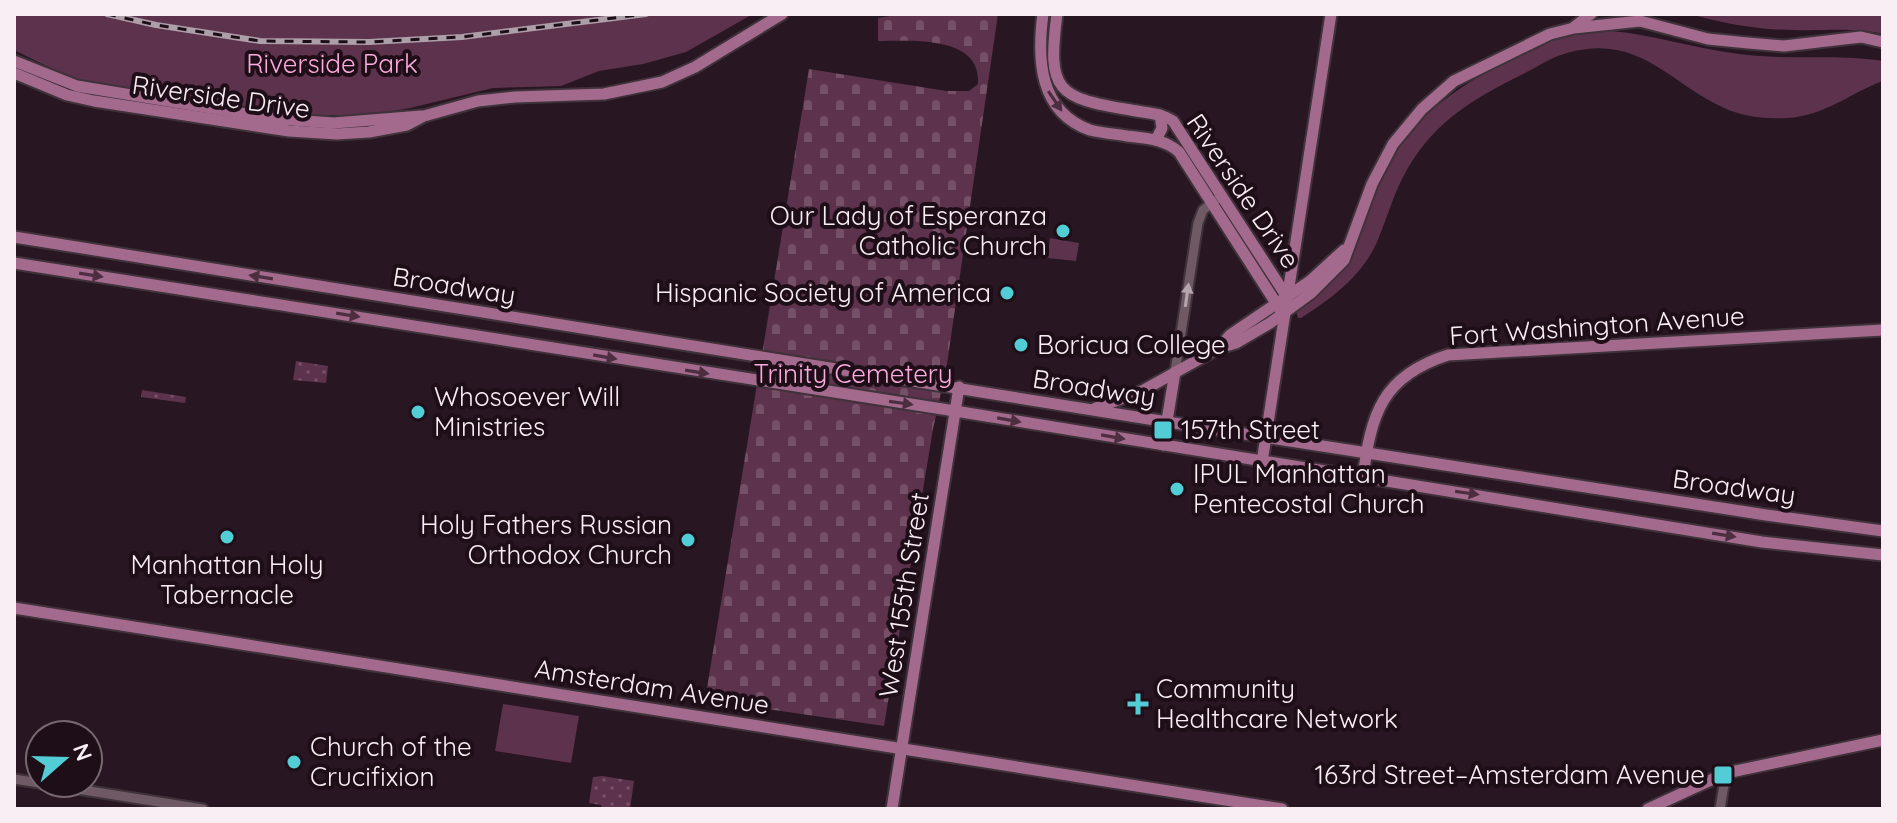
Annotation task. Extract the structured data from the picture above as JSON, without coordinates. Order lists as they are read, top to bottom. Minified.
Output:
{"streets":{"main road":["Riverside Drive","Broadway","Fort Washington Avenue","West 155th Street","Amsterdam Avenue"]},"crossings":[["Broadway","Fort Washington Avenue"],["Broadway","West 155th Street"],["West 155th Street","Amsterdam Avenue"]],"parks":["Riverside Park","Trinity Cemetery"],"places":{"other":["Our Lady of Esperanza Catholic Church","Hispanic Society of America","Boricua College","Whosoever Will Ministries","IPUL Manhattan Pentecostal Church","Manhattan Holy Tabernacle","Holy Fathers Russian Orthodox Church","Church of the Crucifixion"],"transit":["157th Street","163rd Street–Amsterdam Avenue"],"health":["Community Healthcare Network"]},"north":"right"}
